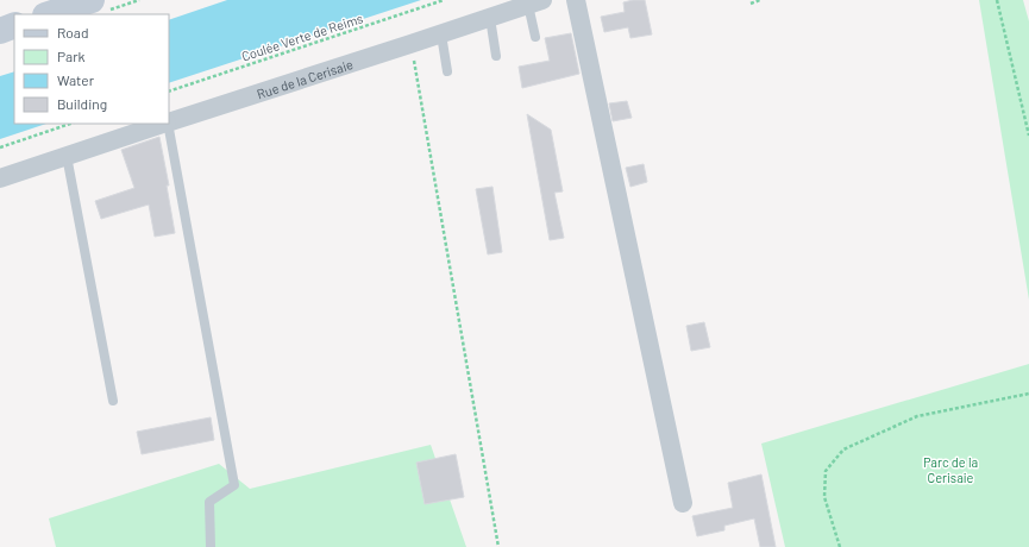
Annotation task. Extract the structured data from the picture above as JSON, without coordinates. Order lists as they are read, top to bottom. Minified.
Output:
{"streets":{"street":["Rue de la Cerisaie"],"path":["Coulée Verte de Reims"]},"parks":["Parc de la Cerisaie"],"legend":["Road","Park","Water","Building"]}
